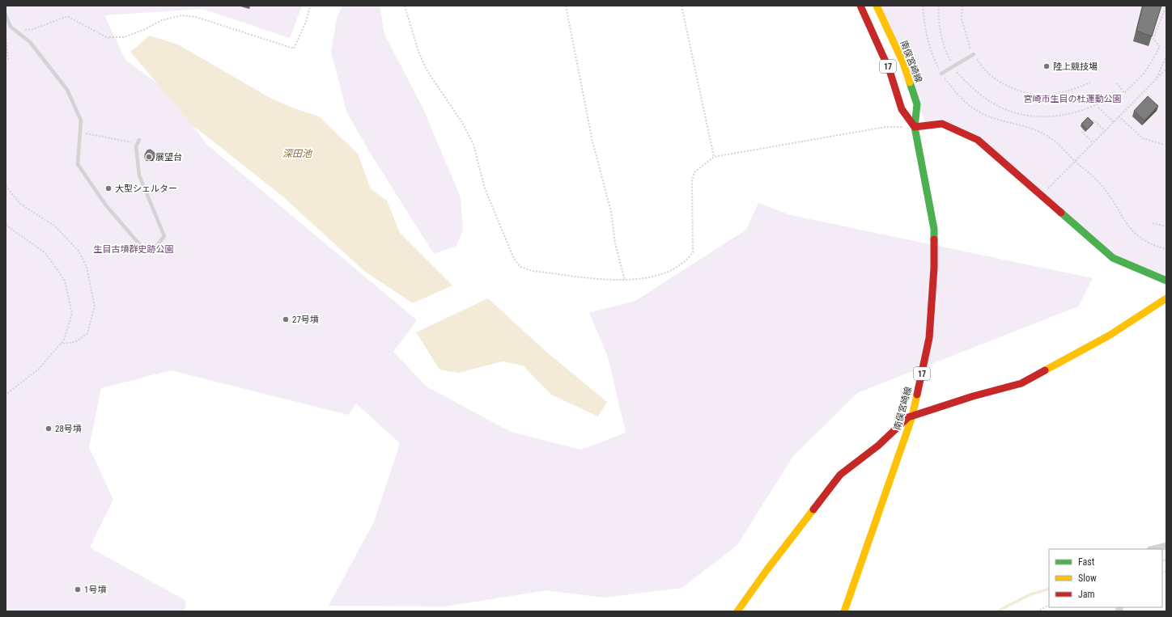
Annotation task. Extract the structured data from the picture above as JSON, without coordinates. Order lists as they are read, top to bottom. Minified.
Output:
{"streets":{"street":["南俣宮崎線","17"]},"water":["深田池"],"parks":["宮崎市生目の杜運動公園","生目古墳群史跡公園"],"places":["陸上競技場","展望台","大型シェルター","27号墳","28号墳","1号墳"],"legend":["Fast","Slow","Jam"]}
